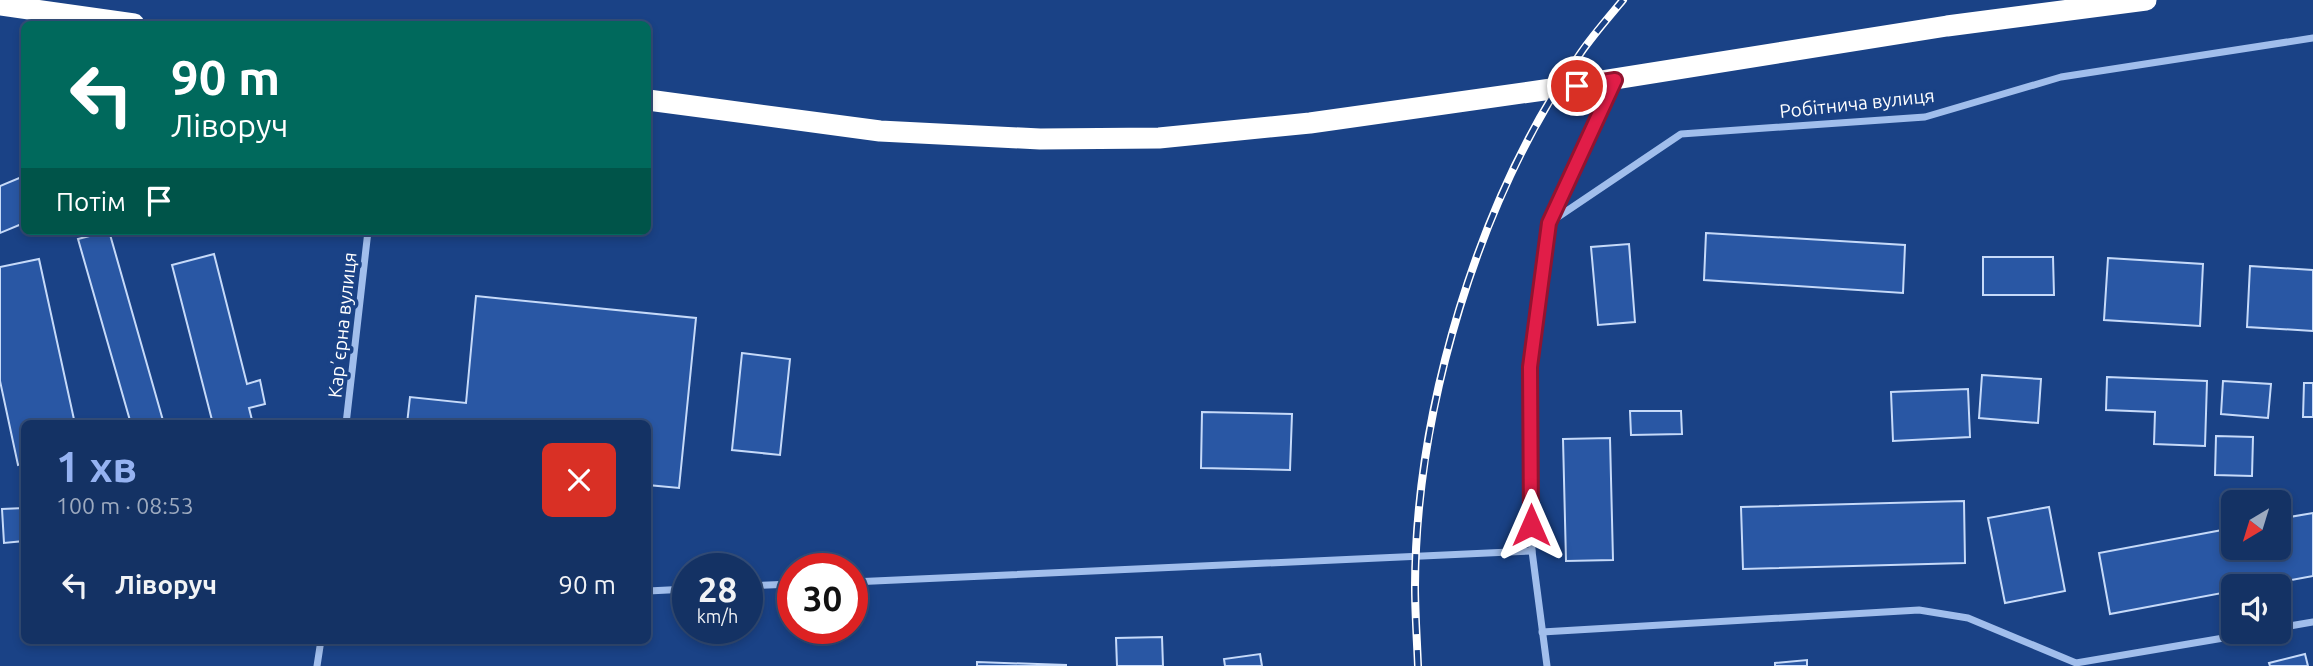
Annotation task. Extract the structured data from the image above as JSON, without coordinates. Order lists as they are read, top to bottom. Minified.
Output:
{"streets":{"street":["Робітнича вулиця","Карʼєрна вулиця"]},"north":"bottom left","page":{"turn":["90 m","Ліворуч"],"then":"Потім","heading":["1 хв","100 m · 08:53"],"list":[{"name":"Ліворуч","value":"90 m"}],"speed":"28 km/h","limit":"30"}}
